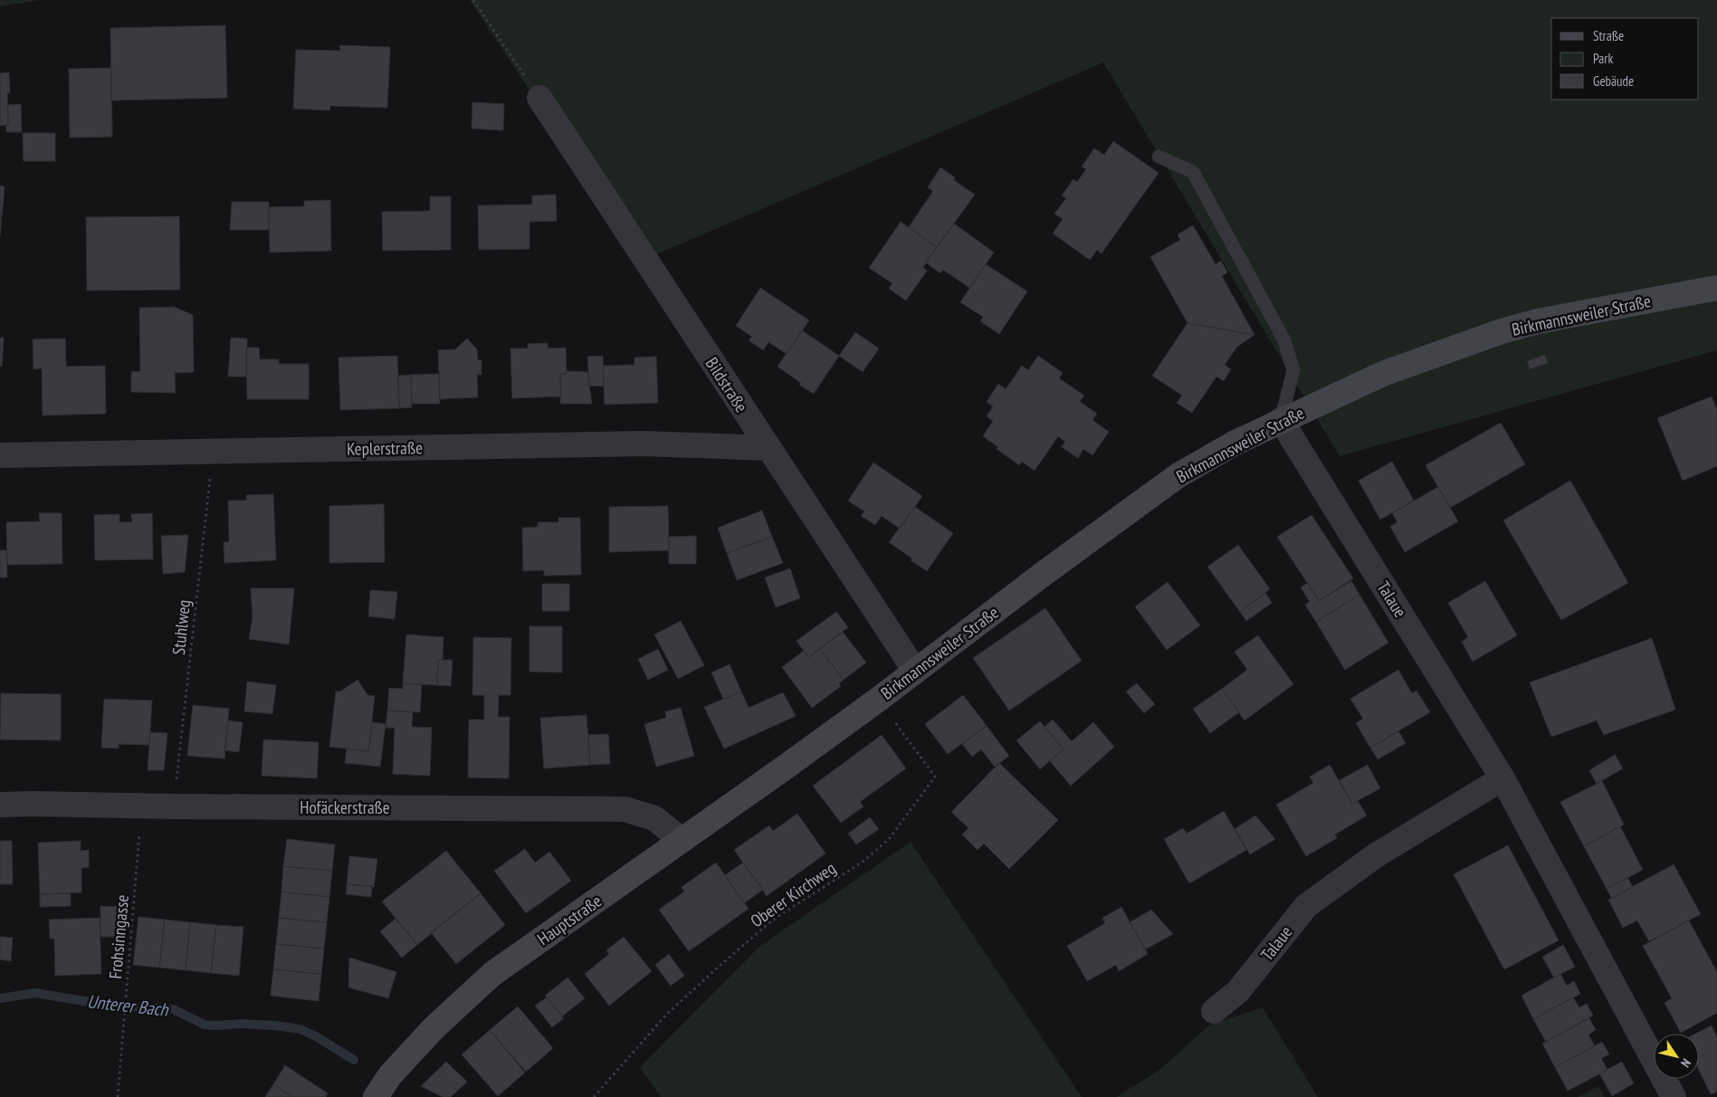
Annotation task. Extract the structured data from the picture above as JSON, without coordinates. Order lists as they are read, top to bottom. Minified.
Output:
{"streets":{"street":["Birkmannsweiler Straße","Bildstraße","Keplerstraße","Talaue","Hofäckerstraße","Hauptstraße"],"path":["Stuhlweg","Oberer Kirchweg","Frohsinngasse"]},"crossings":[["Birkmannsweiler Straße","Bildstraße"],["Birkmannsweiler Straße","Talaue"],["Birkmannsweiler Straße","Oberer Kirchweg"],["Birkmannsweiler Straße","Hauptstraße"],["Bildstraße","Keplerstraße"],["Keplerstraße","Stuhlweg"],["Stuhlweg","Hofäckerstraße"],["Hofäckerstraße","Hauptstraße"],["Hofäckerstraße","Frohsinngasse"]],"water":["Unterer Bach"],"legend":["Straße","Park","Gebäude"],"north":"bottom right"}
